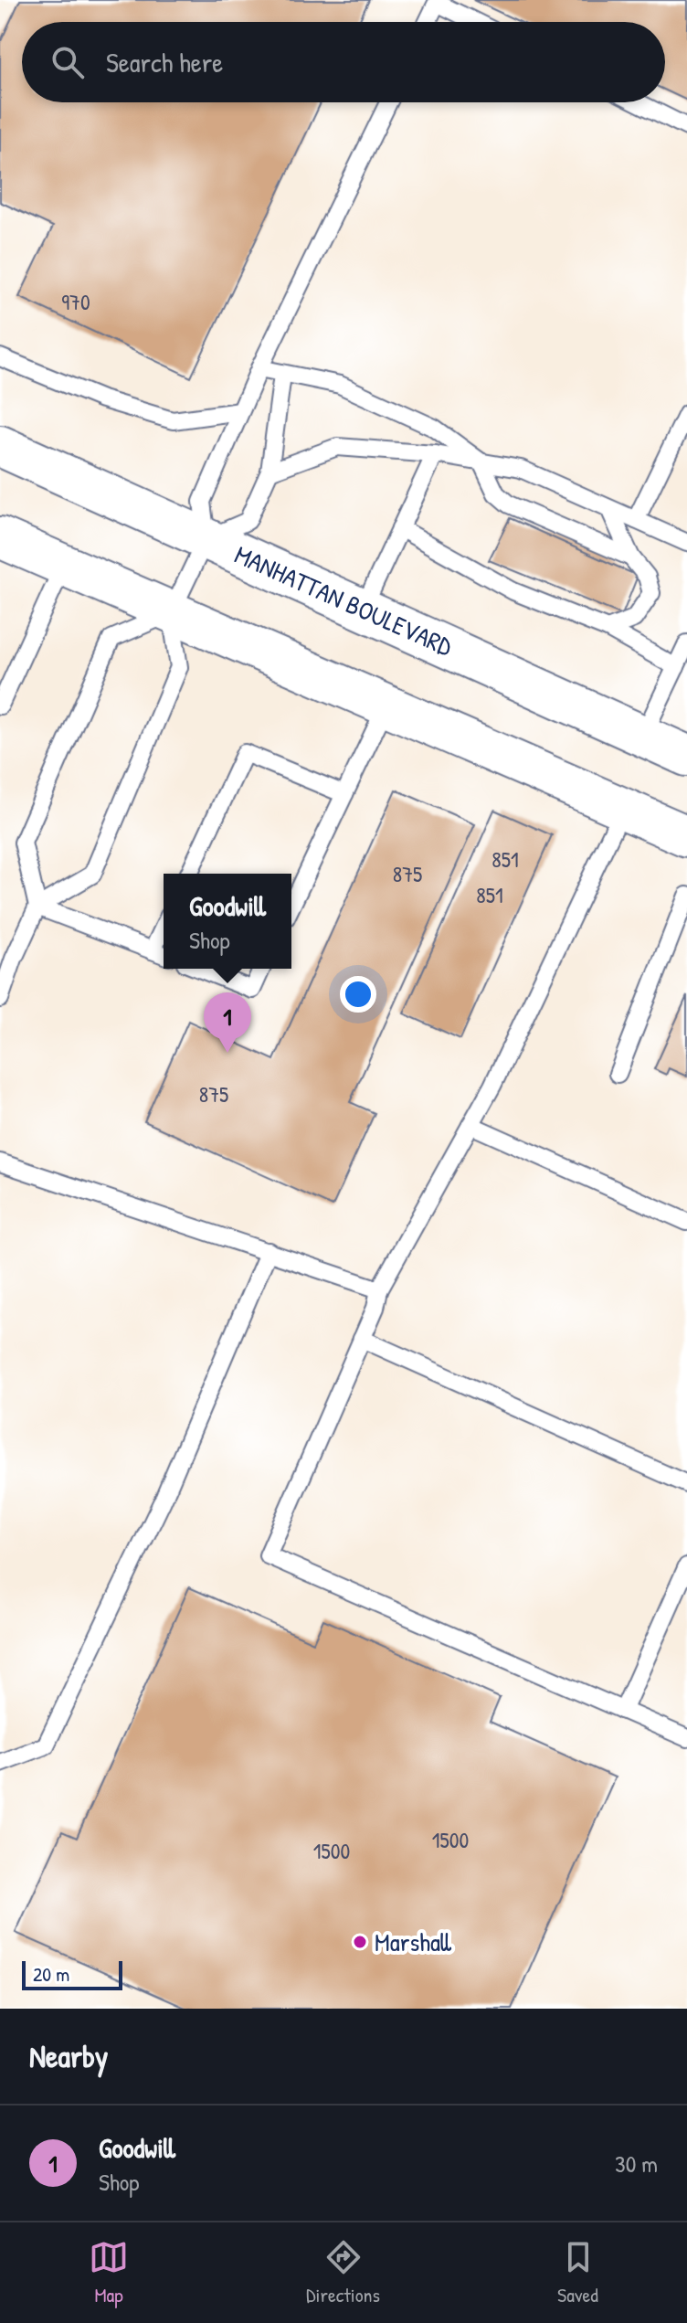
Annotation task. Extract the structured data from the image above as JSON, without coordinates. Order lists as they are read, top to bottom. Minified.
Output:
{"streets":{"street":["MANHATTAN BOULEVARD"]},"places":["Marshall"],"house_numbers":["970","851","875","851","875","1500","1500"],"scale_bar":"20 m","page":{"search":"Search here","popup":["Goodwill","Shop"],"pins":"1","scale":"20 m","heading":"Nearby","list":[{"mark":"1","name":"Goodwill","note":"Shop","value":"30 m"}],"nav":["Map","Directions","Saved"]}}
